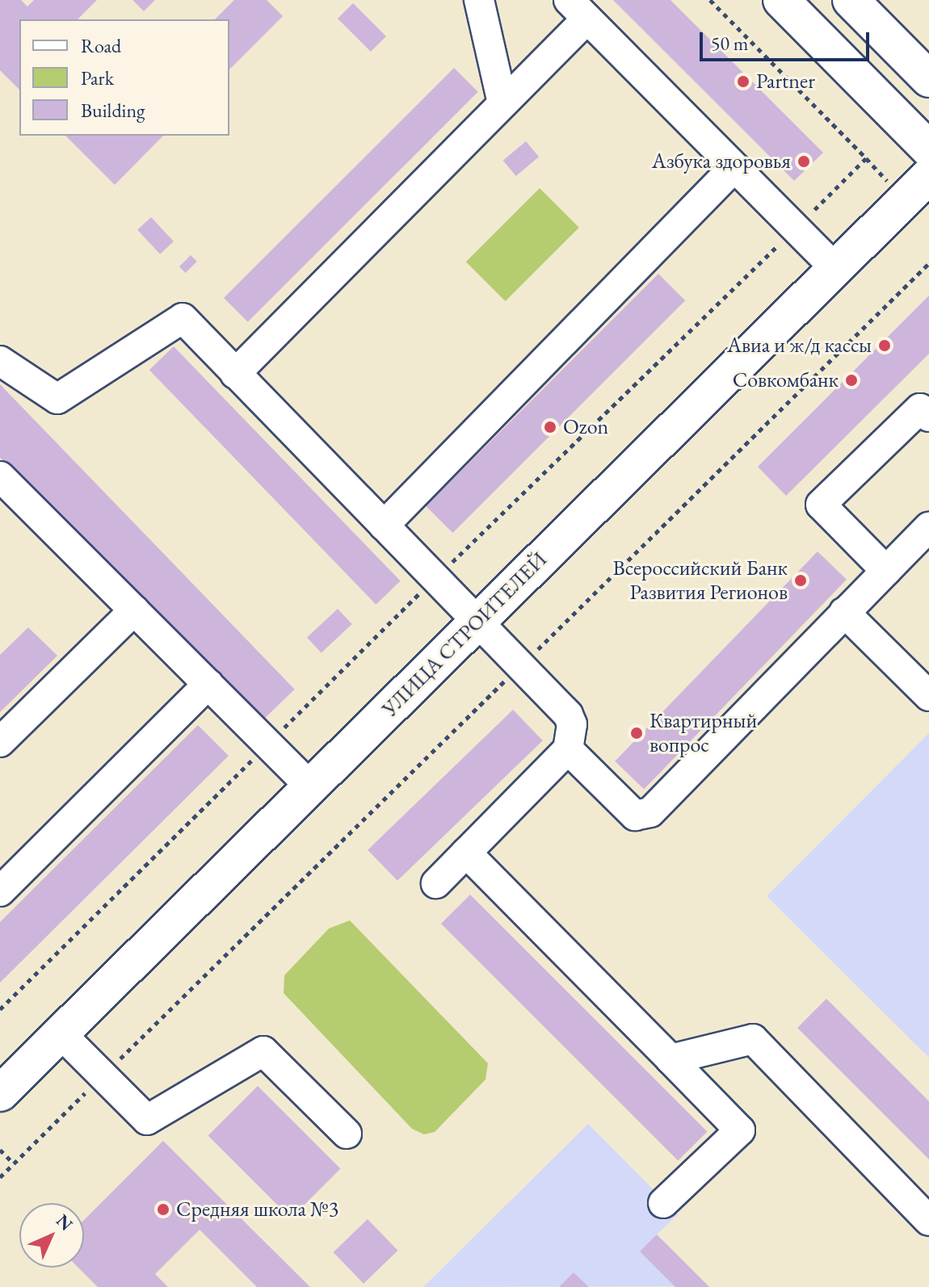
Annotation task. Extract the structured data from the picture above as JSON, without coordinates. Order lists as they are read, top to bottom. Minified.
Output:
{"streets":{"main road":["УЛИЦА СТРОИТЕЛЕЙ"]},"places":["Partner","Азбука здоровья","Авиа и ж/д кассы","Совкомбанк","Ozon","Всероссийский Банк Развития Регионов","Квартирный вопрос","Средняя школа №3"],"legend":["Road","Park","Building"],"scale_bar":"50 m","north":"top right"}
